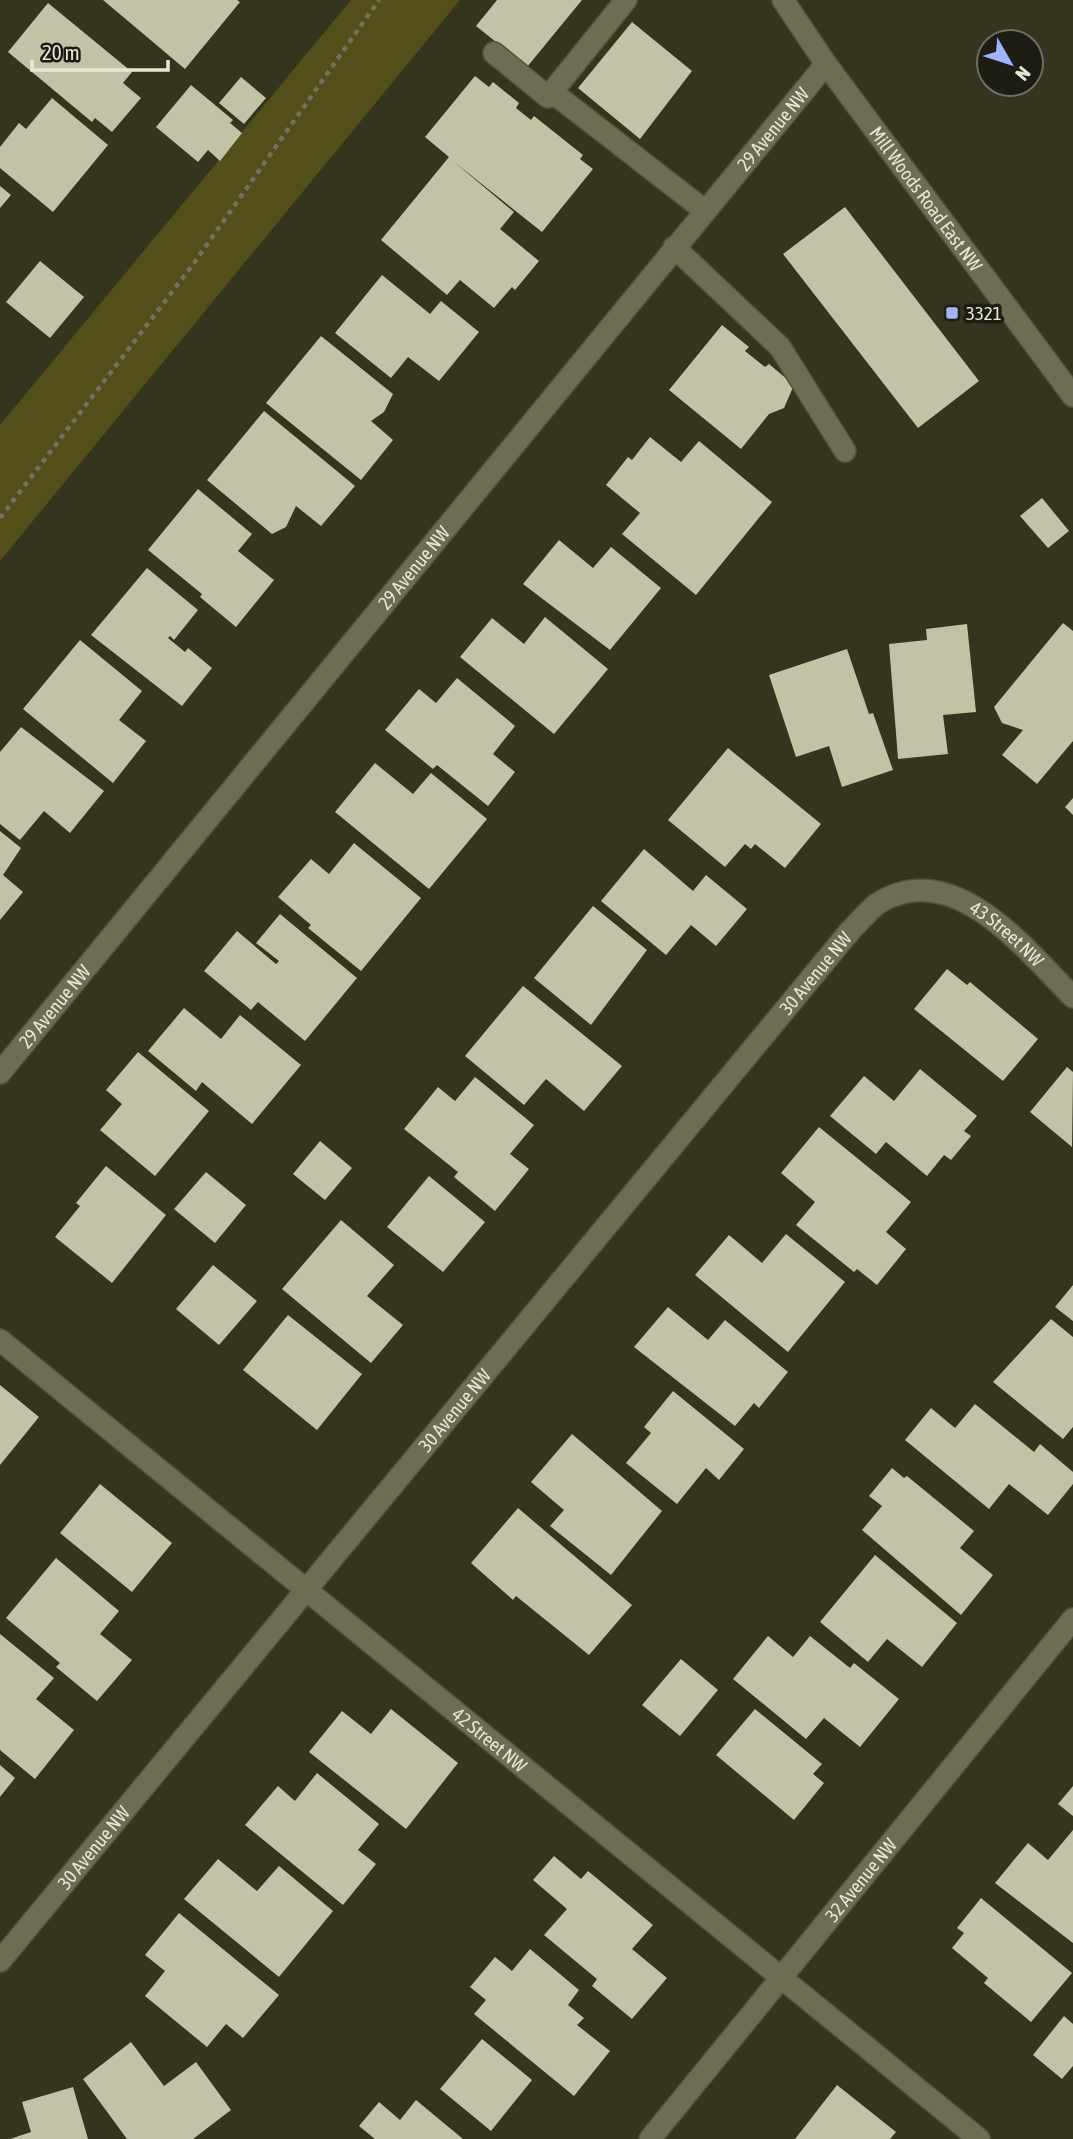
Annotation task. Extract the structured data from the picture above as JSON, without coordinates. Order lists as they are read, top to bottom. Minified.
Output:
{"streets":{"street":["29 Avenue NW","Mill Woods Road East NW","43 Street NW","30 Avenue NW","42 Street NW","32 Avenue NW"]},"crossings":[["29 Avenue NW","Mill Woods Road East NW"],["43 Street NW","30 Avenue NW"],["30 Avenue NW","42 Street NW"],["42 Street NW","32 Avenue NW"]],"places":{"transit":["3321"]},"scale_bar":"20 m","north":"bottom right"}
